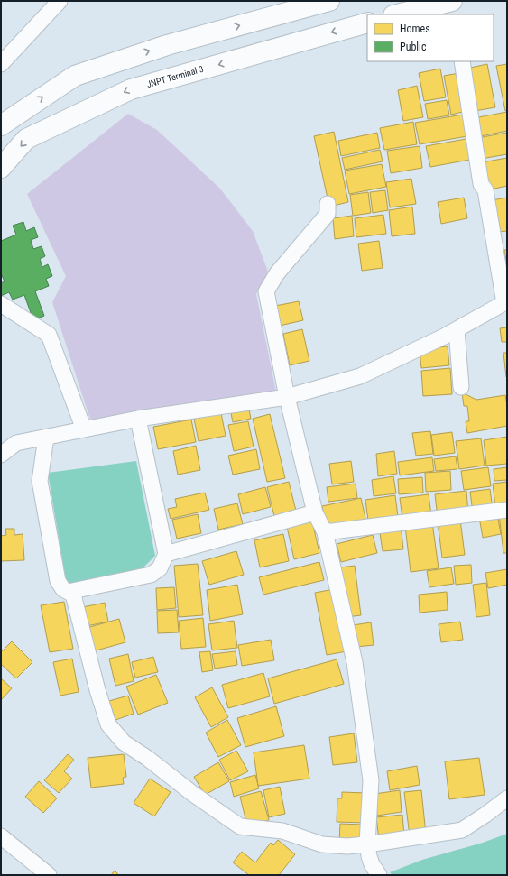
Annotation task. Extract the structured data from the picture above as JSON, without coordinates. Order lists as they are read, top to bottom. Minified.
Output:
{"streets":{"main road":["JNPT Terminal 3"]},"legend":["Homes","Public"]}
